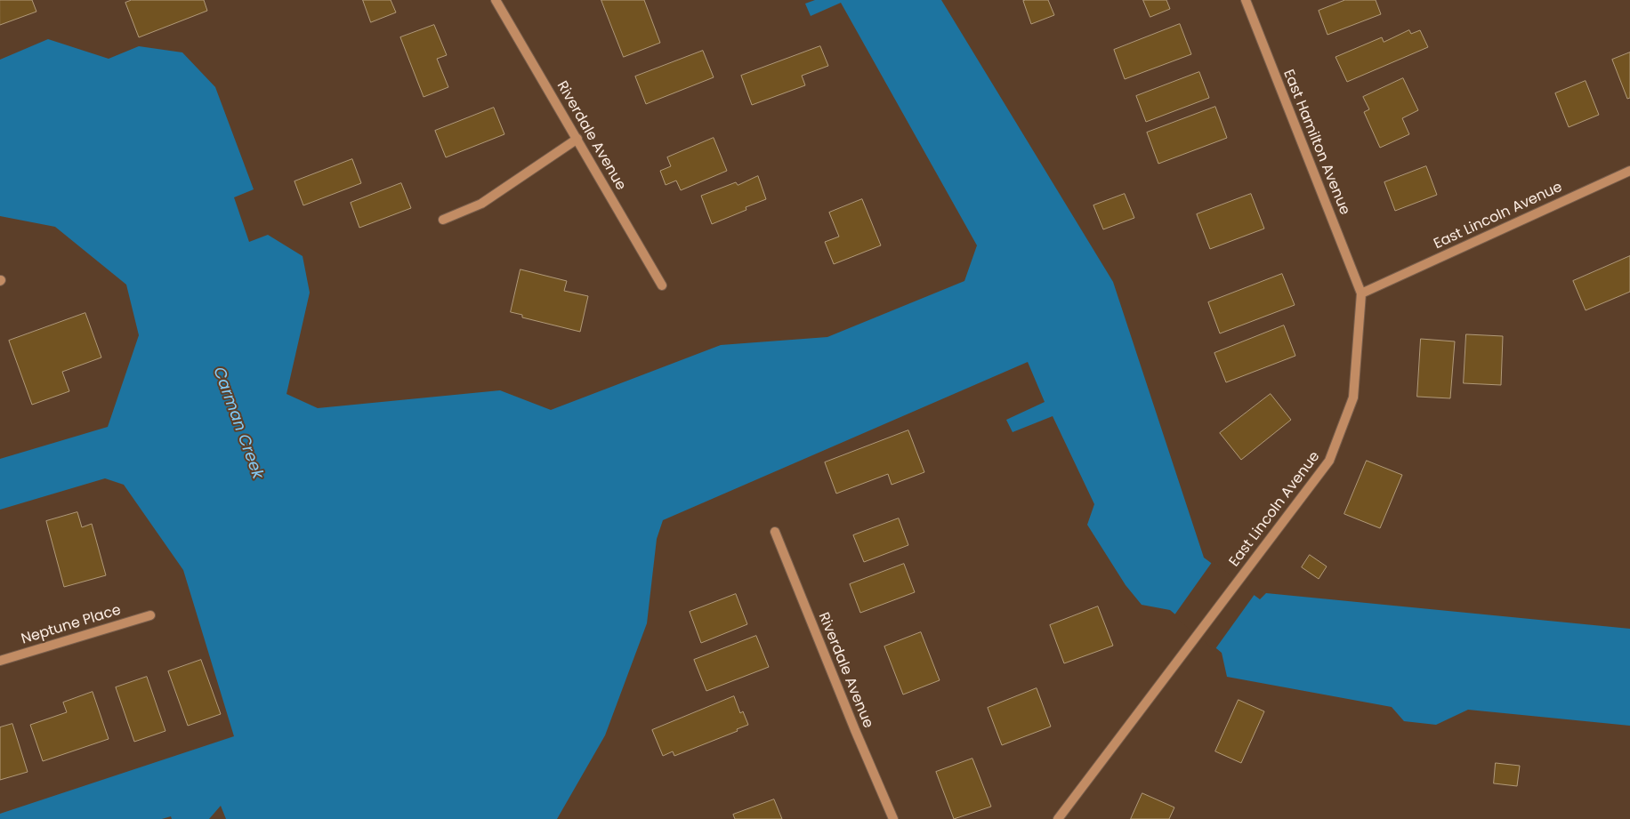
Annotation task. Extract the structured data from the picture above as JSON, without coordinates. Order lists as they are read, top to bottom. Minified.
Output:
{"streets":{"street":["Riverdale Avenue","East Hamilton Avenue","East Lincoln Avenue","Neptune Place"]},"crossings":[["East Hamilton Avenue","East Lincoln Avenue"]],"water":["Carman Creek"]}
